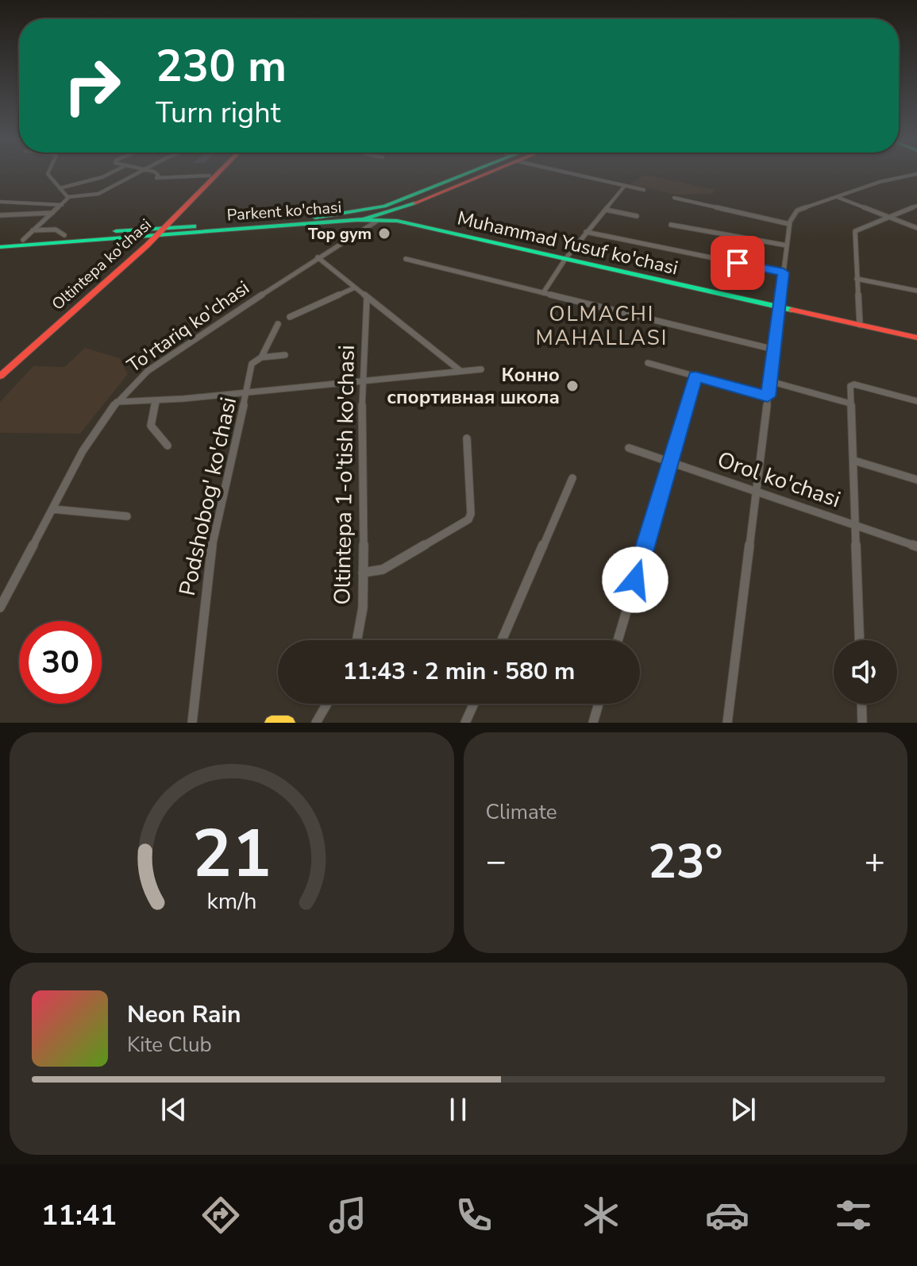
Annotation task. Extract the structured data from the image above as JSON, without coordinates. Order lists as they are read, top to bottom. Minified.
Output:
{"streets":{"main road":["Parkent ko'chasi","Muhammad Yusuf ko'chasi","Oltintepa ko'chasi","To'rtariq ko'chasi"],"street":["Oltintepa 1-o'tish ko'chasi","Orol ko'chasi","Podshobog' ko'chasi"]},"crossings":[["Parkent ko'chasi","Muhammad Yusuf ko'chasi"],["Parkent ko'chasi","Oltintepa ko'chasi"],["Parkent ko'chasi","To'rtariq ko'chasi"],["Muhammad Yusuf ko'chasi","To'rtariq ko'chasi"]],"districts":["OLMACHI MAHALLASI"],"places":["Top gym","Конно спортивная школа"],"page":{"turn":["230 m","Turn right"],"limit":"30","trip":"11:43 · 2 min · 580 m","tile":"Climate","heat":["−","23°","+"],"song":["Neon Rain","Kite Club"],"tabs":"11:41","gauge":["21","km/h"]}}
